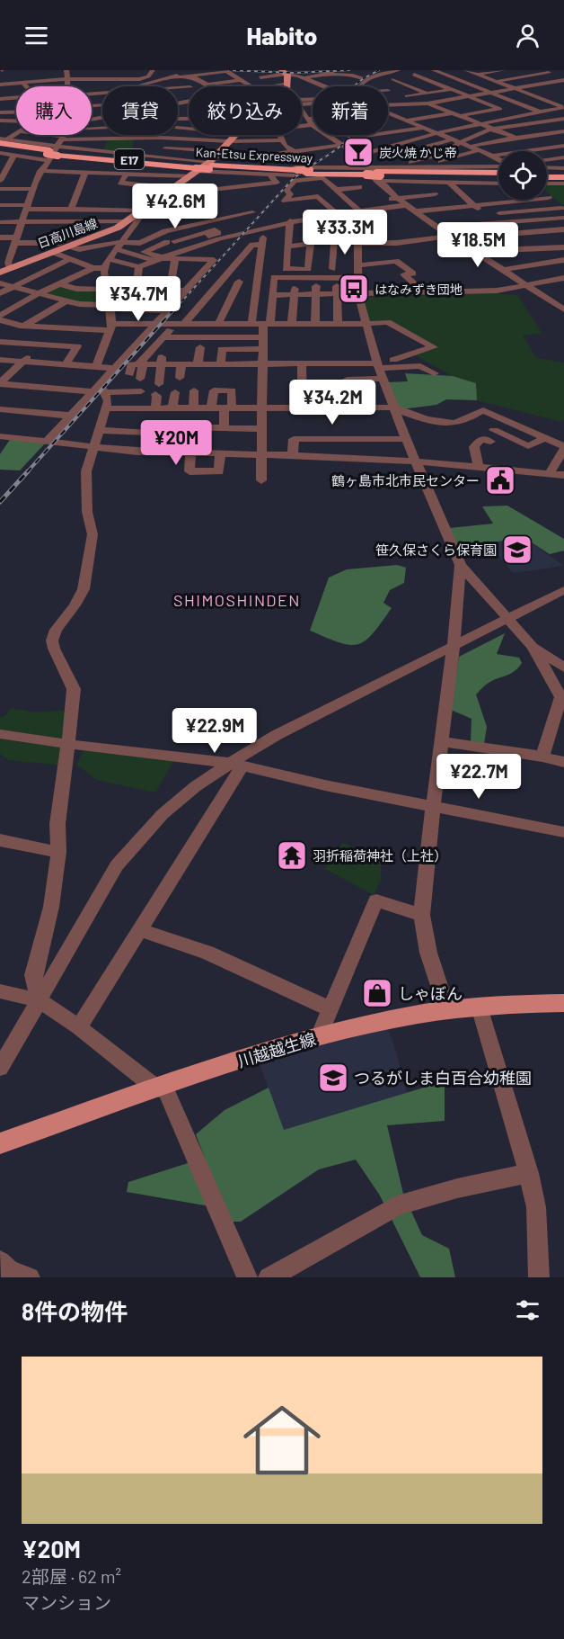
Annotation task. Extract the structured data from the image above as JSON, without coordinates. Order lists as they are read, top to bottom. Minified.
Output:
{"streets":{"highway":["Kan-Etsu Expressway","E17"],"main road":["日高川島線","川越越生線"]},"crossings":[["Kan-Etsu Expressway","日高川島線"]],"districts":["SHIMOSHINDEN"],"places":{"bar":["炭火焼 かじ帝"],"bus stop":["はなみずき団地"],"public building":["鶴ヶ島市北市民センター"],"school or university":["笹久保さくら保育園","つるがしま白百合幼稚園"],"temple":["羽折稲荷神社（上社）"],"shop":["しゃぼん"]},"page":{"header":"Habito","chip":["購入","賃貸","絞り込み","新着"],"price":["¥42.6M","¥33.3M","¥18.5M","¥34.7M","¥34.2M","¥20M","¥22.9M","¥22.7M"],"heading":"8件の物件","list":[{"name":"¥20M","note":"2部屋 · 62 m² · マンション"}]}}
